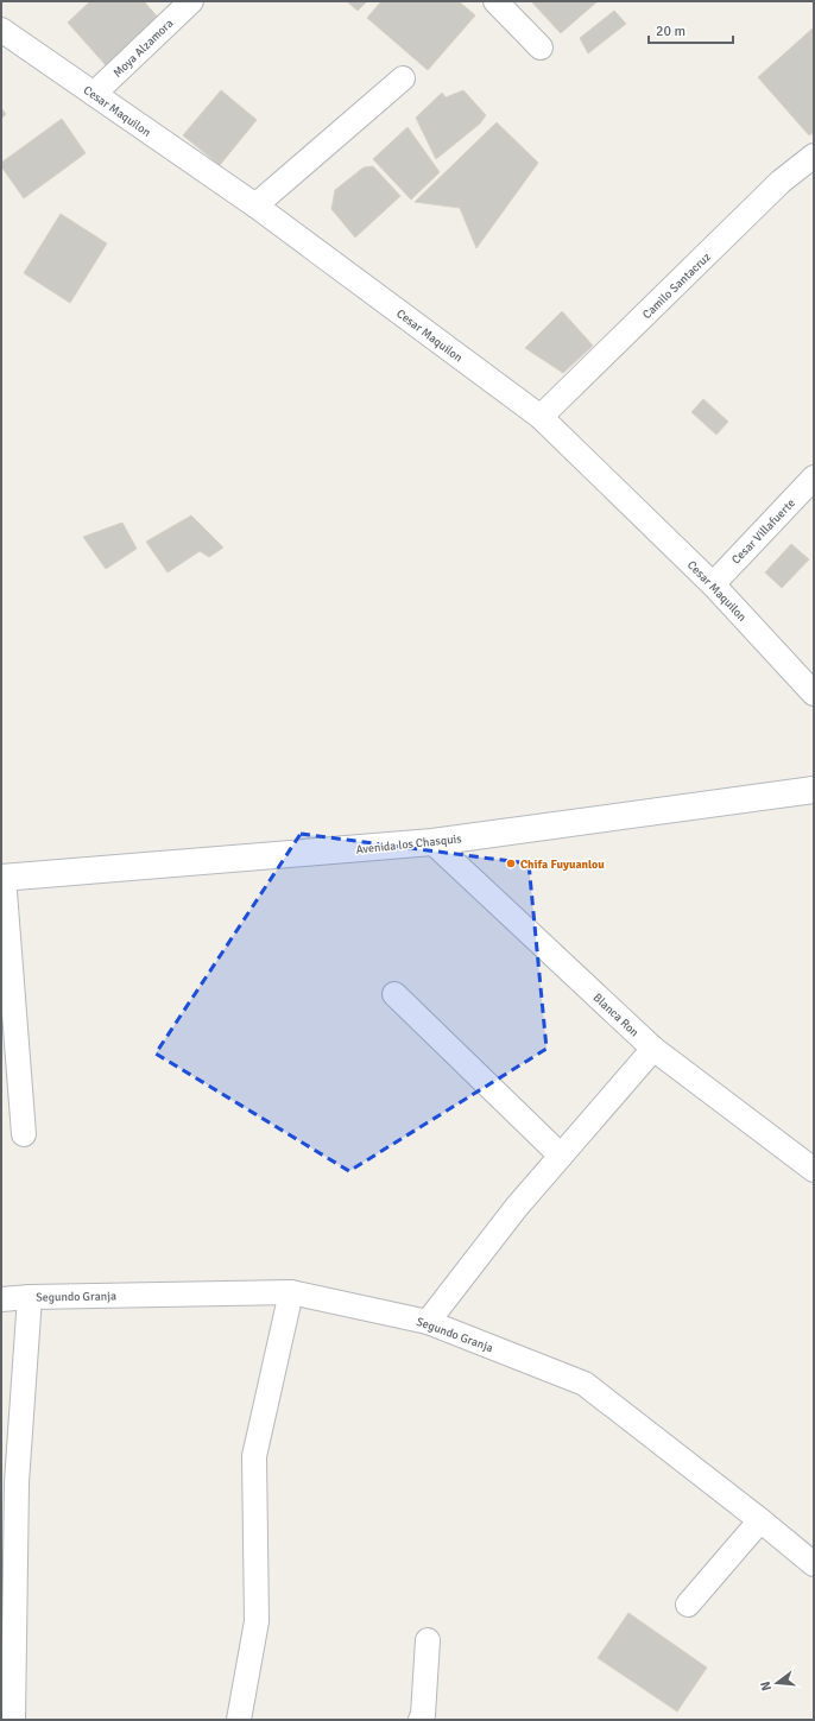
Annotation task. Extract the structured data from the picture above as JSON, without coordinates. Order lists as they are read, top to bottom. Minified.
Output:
{"streets":{"street":["Moya Alzamora","Cesar Maquilon","Camilo Santacruz","Cesar Villafuerte","Avenida los Chasquis","Blanca Ron","Segundo Granja"]},"crossings":[["Moya Alzamora","Cesar Maquilon"],["Cesar Maquilon","Camilo Santacruz"],["Cesar Maquilon","Cesar Villafuerte"],["Avenida los Chasquis","Blanca Ron"]],"places":["Chifa Fuyuanlou"],"scale_bar":"20 m","north":"left"}
